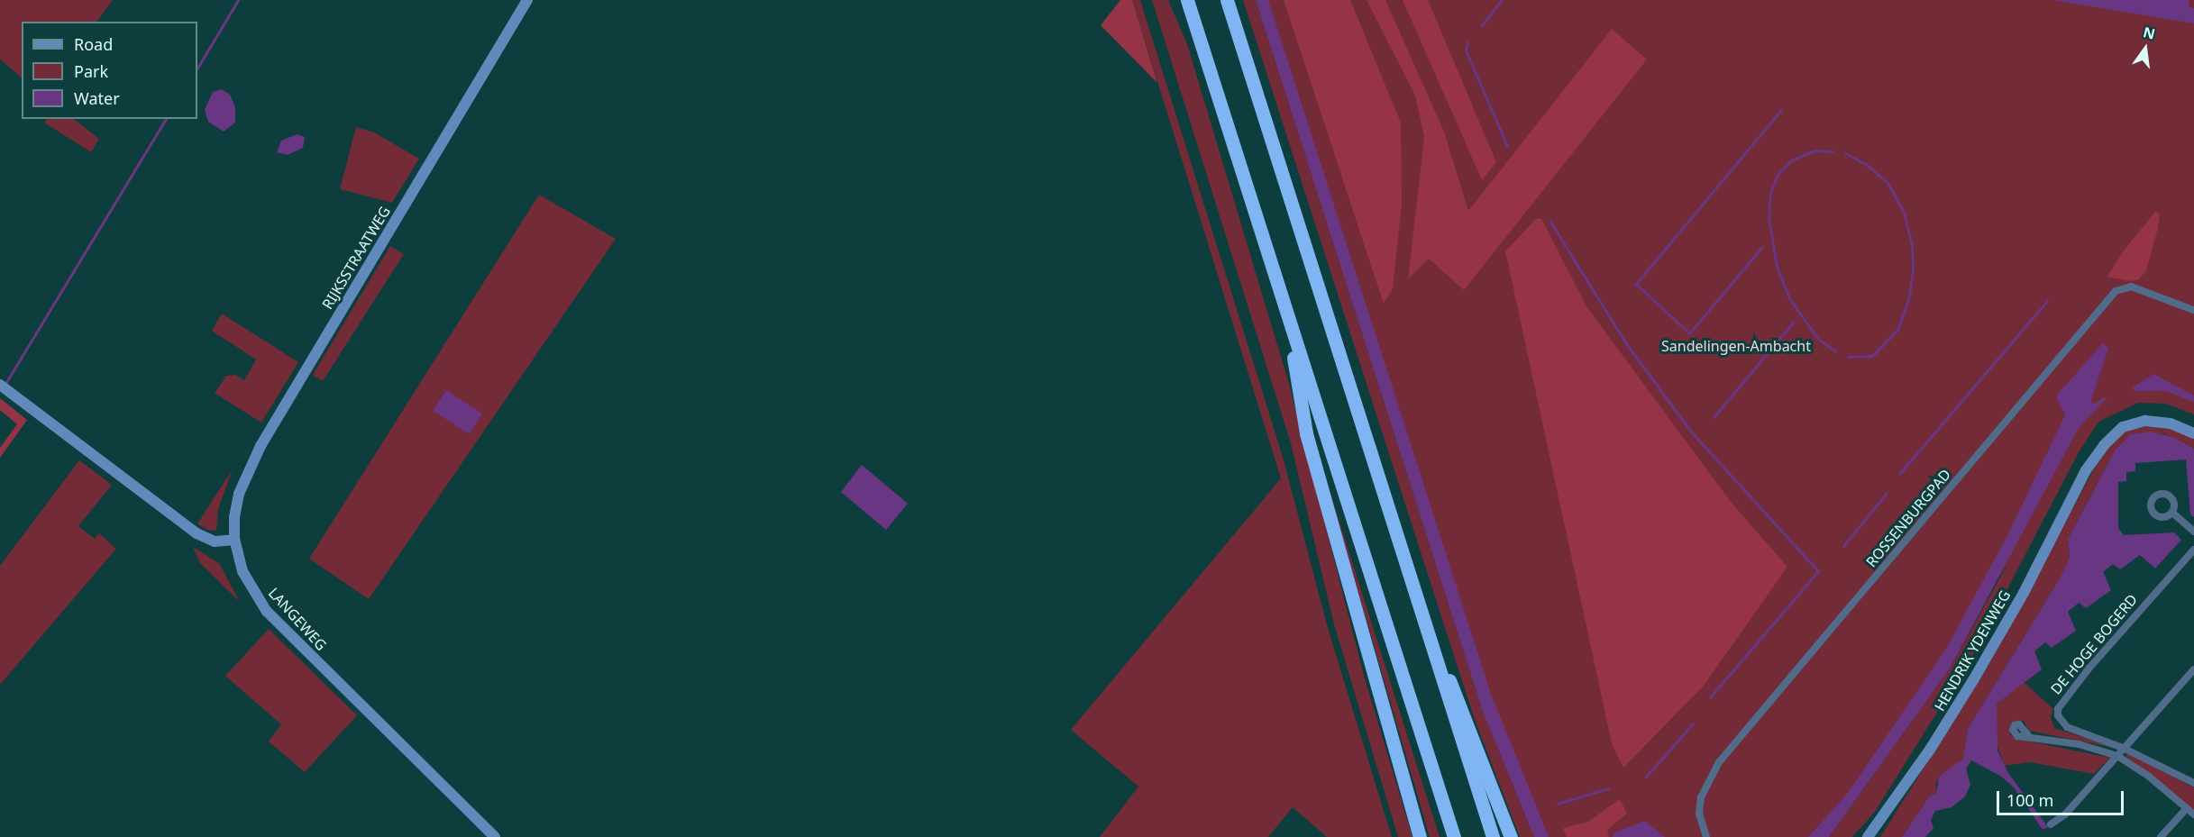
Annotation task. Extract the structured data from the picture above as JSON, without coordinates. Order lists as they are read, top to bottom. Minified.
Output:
{"streets":{"main road":["RIJKSSTRAATWEG","LANGEWEG","HENDRIK YDENWEG"],"street":["ROSSENBURGPAD","DE HOGE BOGERD"]},"crossings":[["RIJKSSTRAATWEG","LANGEWEG"]],"parks":["Sandelingen-Ambacht"],"legend":["Road","Park","Water"],"scale_bar":"100 m","north":"top"}
